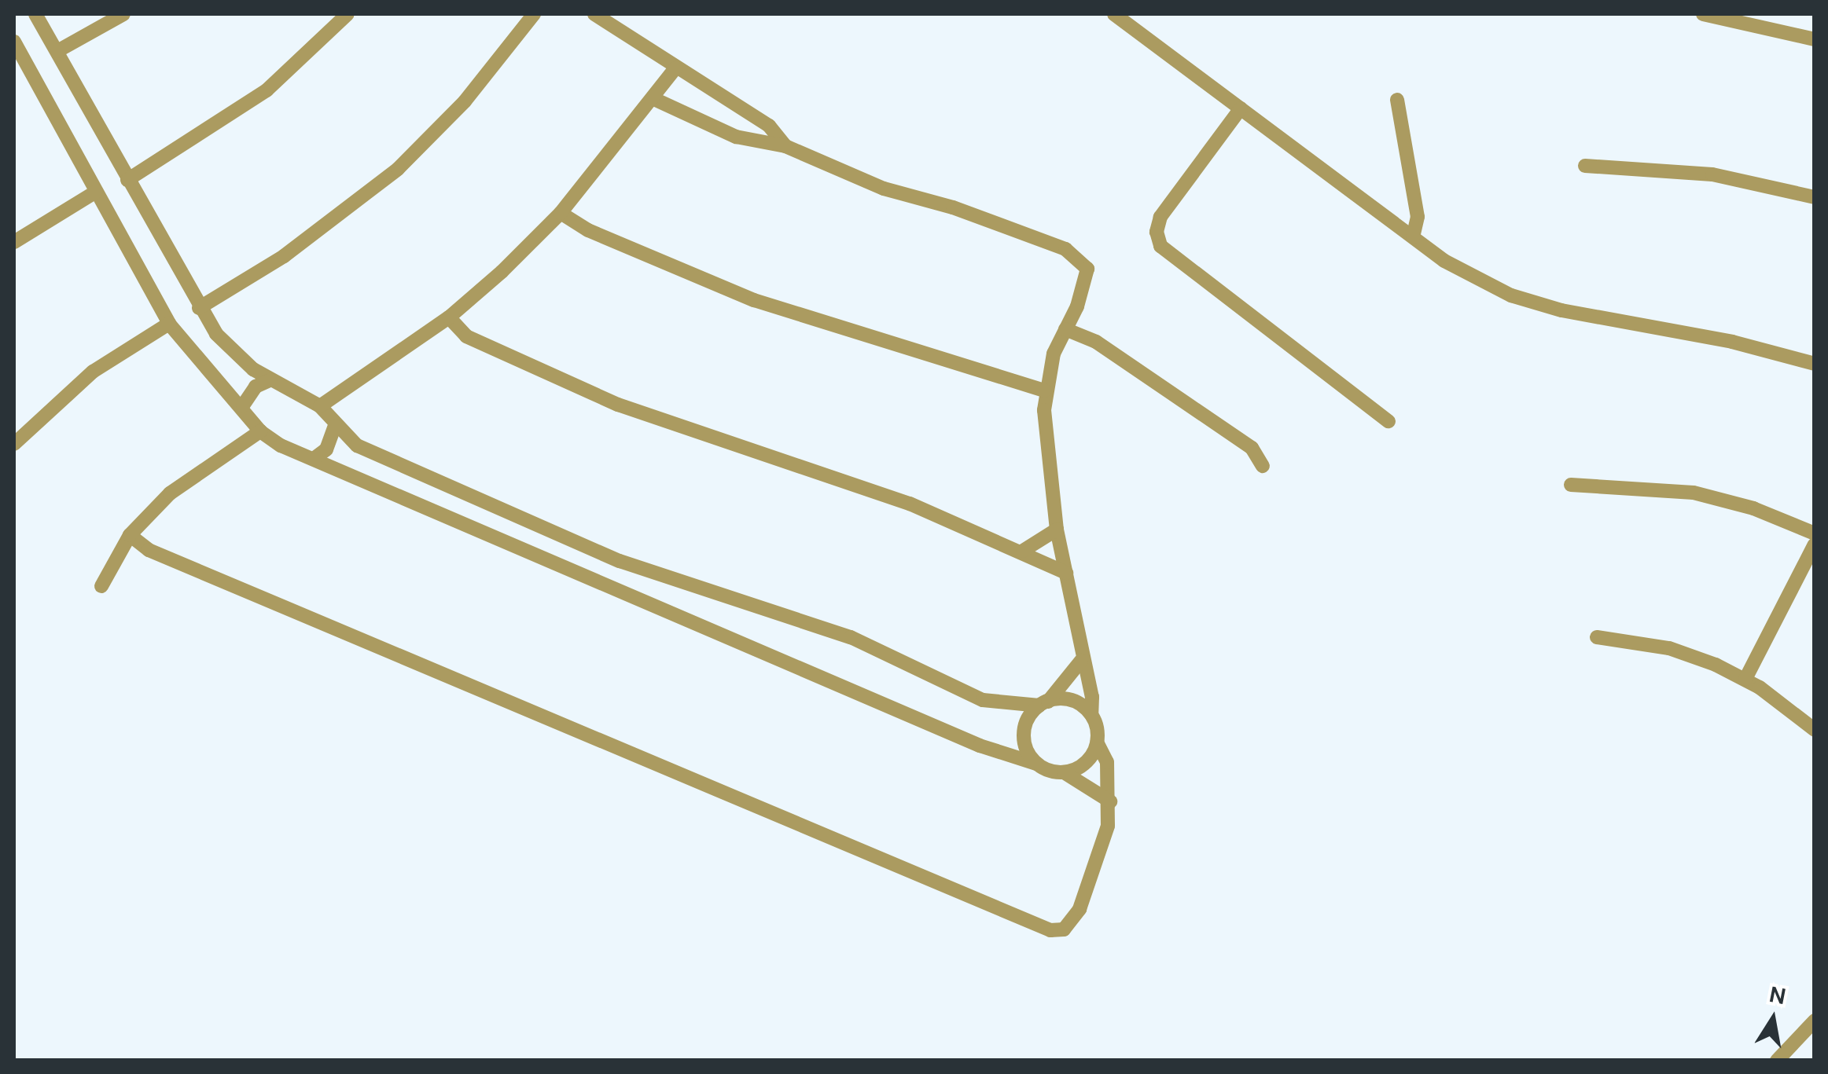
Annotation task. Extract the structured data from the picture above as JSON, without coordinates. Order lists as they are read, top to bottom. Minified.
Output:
{"north":"top"}
